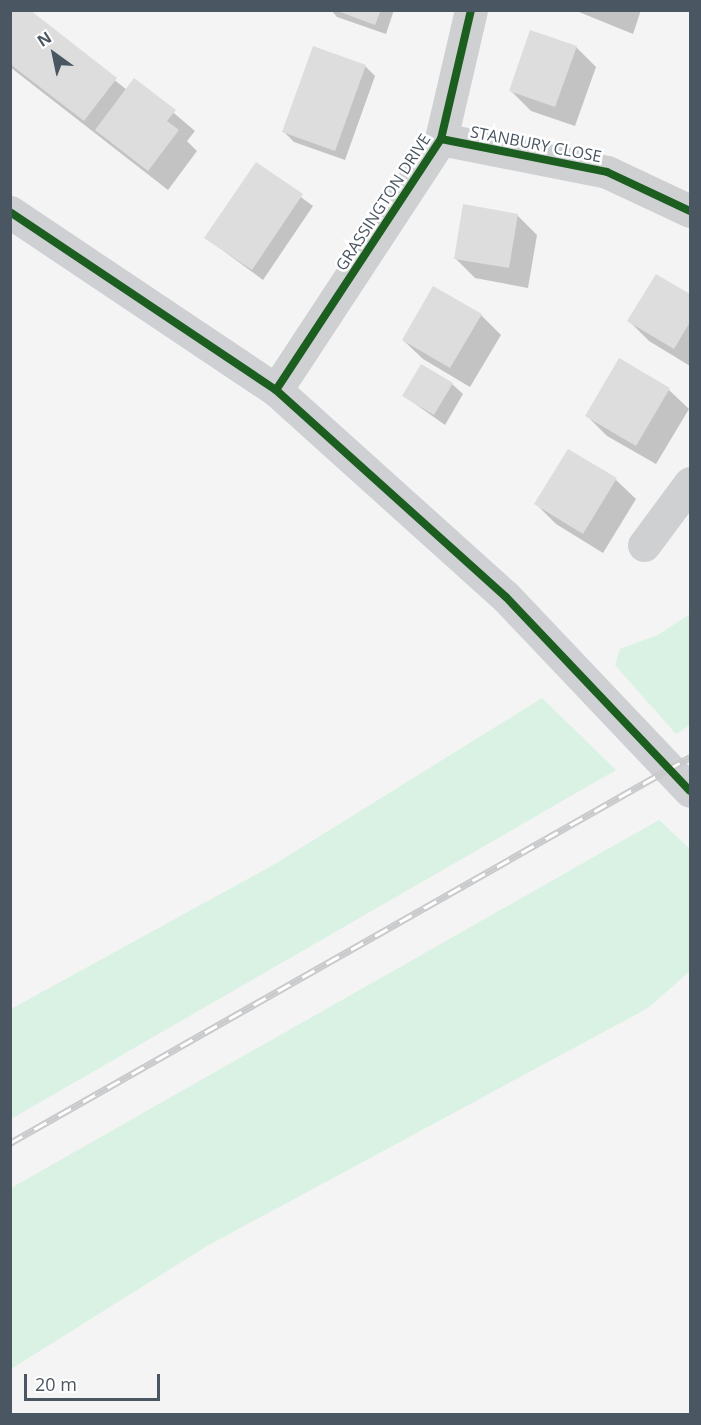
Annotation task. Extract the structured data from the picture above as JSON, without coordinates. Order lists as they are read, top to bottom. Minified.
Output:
{"streets":{"street":["STANBURY CLOSE","GRASSINGTON DRIVE"]},"crossings":[["STANBURY CLOSE","GRASSINGTON DRIVE"]],"scale_bar":"20 m","north":"top left"}
